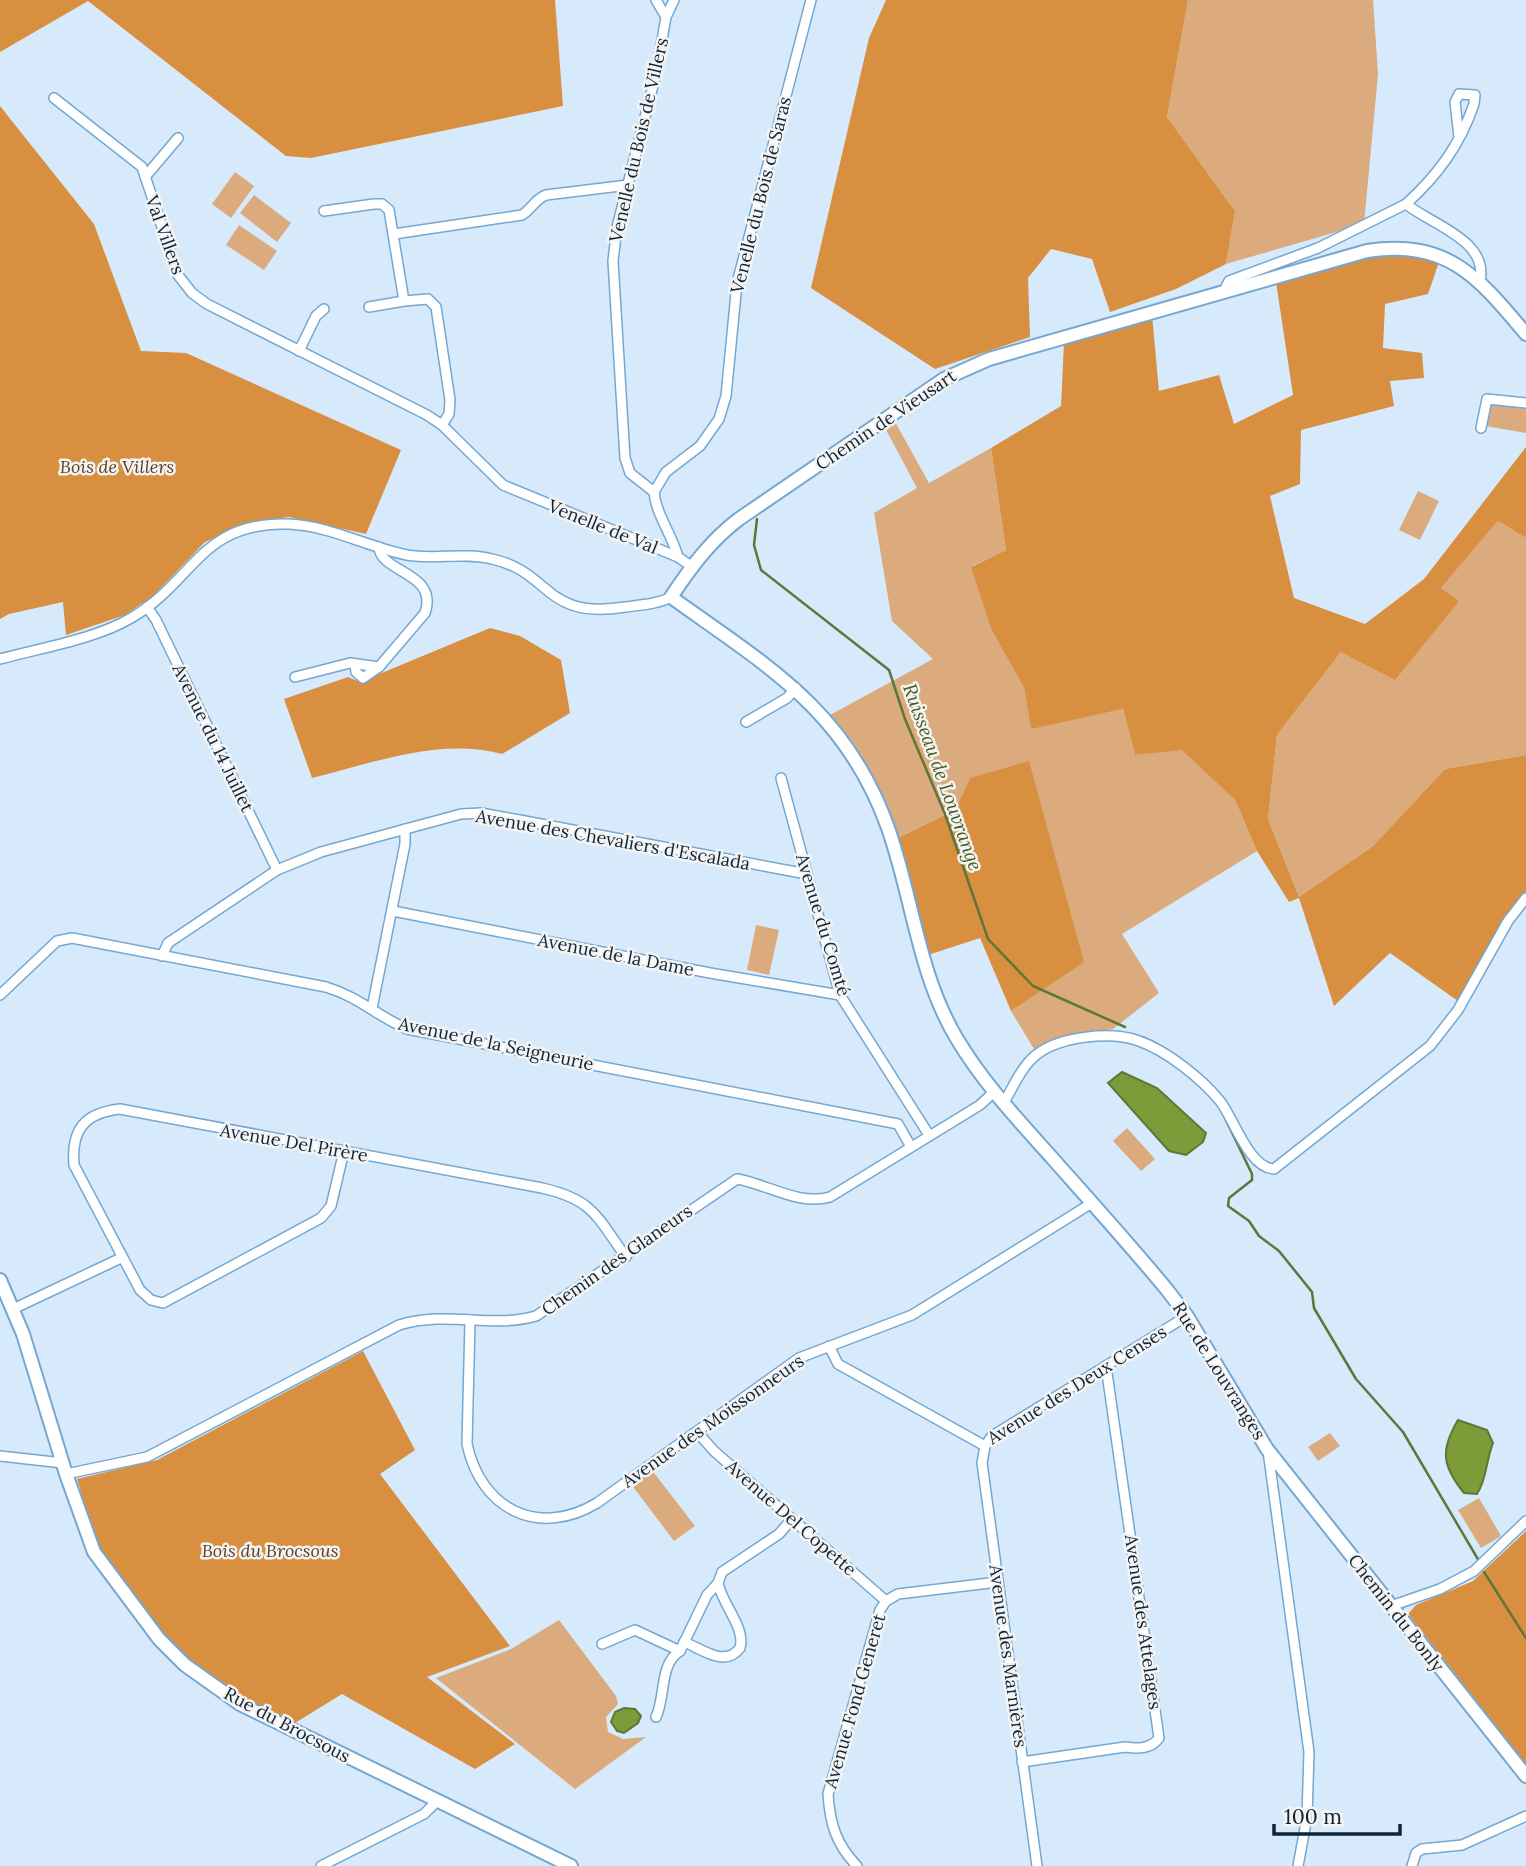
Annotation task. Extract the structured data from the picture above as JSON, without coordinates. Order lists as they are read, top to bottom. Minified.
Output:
{"streets":{"street":["Venelle du Bois de Villers","Venelle du Bois de Saras","Val Villers","Chemin de Vieusart","Venelle de Val","Avenue du 14 Juillet","Avenue des Chevaliers d'Escalada","Avenue du Comté","Avenue de la Dame","Avenue de la Seigneurie","Avenue Del Pirère","Chemin des Glaneurs","Rue de Louvranges","Avenue des Deux Censes","Avenue des Moissonneurs","Avenue Del Copette","Chemin du Bonly","Avenue des Attelages","Avenue des Marnières","Avenue Fond Generet","Rue du Brocsous"]},"crossings":[["Venelle du Bois de Villers","Venelle du Bois de Saras"],["Venelle du Bois de Villers","Venelle de Val"],["Val Villers","Venelle de Val"],["Chemin de Vieusart","Venelle de Val"],["Chemin de Vieusart","Rue de Louvranges"],["Avenue du 14 Juillet","Avenue des Chevaliers d'Escalada"],["Avenue des Chevaliers d'Escalada","Avenue du Comté"],["Avenue des Chevaliers d'Escalada","Avenue de la Seigneurie"],["Avenue du Comté","Avenue de la Dame"],["Avenue du Comté","Chemin des Glaneurs"],["Avenue Del Pirère","Chemin des Glaneurs"],["Chemin des Glaneurs","Rue de Louvranges"],["Chemin des Glaneurs","Avenue des Moissonneurs"],["Chemin des Glaneurs","Rue du Brocsous"],["Rue de Louvranges","Avenue des Deux Censes"],["Rue de Louvranges","Avenue des Moissonneurs"],["Rue de Louvranges","Chemin du Bonly"],["Avenue des Deux Censes","Avenue des Moissonneurs"],["Avenue des Deux Censes","Avenue des Attelages"],["Avenue des Deux Censes","Avenue des Marnières"],["Avenue des Moissonneurs","Avenue Del Copette"],["Avenue Del Copette","Avenue Fond Generet"],["Avenue des Attelages","Avenue des Marnières"],["Avenue des Marnières","Avenue Fond Generet"]],"water":["Ruisseau de Louvrange"],"parks":["Bois de Villers","Bois du Brocsous"],"scale_bar":"100 m"}
